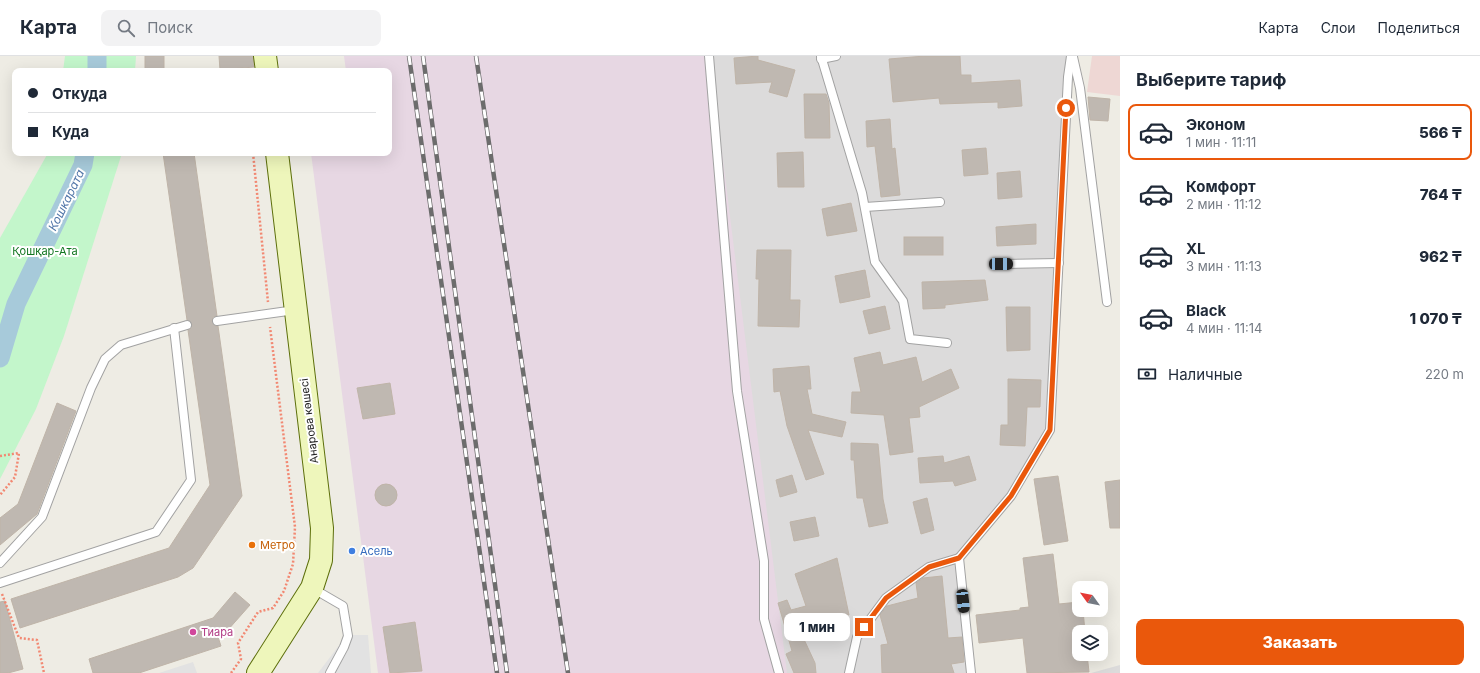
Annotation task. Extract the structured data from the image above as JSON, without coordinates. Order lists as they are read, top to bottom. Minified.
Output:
{"streets":{"main road":["Анарова көшесі"]},"water":["Кошкарата"],"parks":["Қошқар-Ата"],"places":["Метро","Асель","Тиара"],"north":"top left","page":{"header":"Карта","search":"Поиск","nav":["Карта","Слои","Поделиться"],"heading":"Выберите тариф","banner":["Откуда","Куда"],"list":[{"name":"Эконом","note":"1 мин · 11:11","value":"566 ₸"},{"name":"Комфорт","note":"2 мин · 11:12","value":"764 ₸"},{"name":"XL","note":"3 мин · 11:13","value":"962 ₸"},{"name":"Black","note":"4 мин · 11:14","value":"1 070 ₸"}],"pay":["Наличные","220 m"],"buttons":"Заказать","bubble":"1 мин"}}
